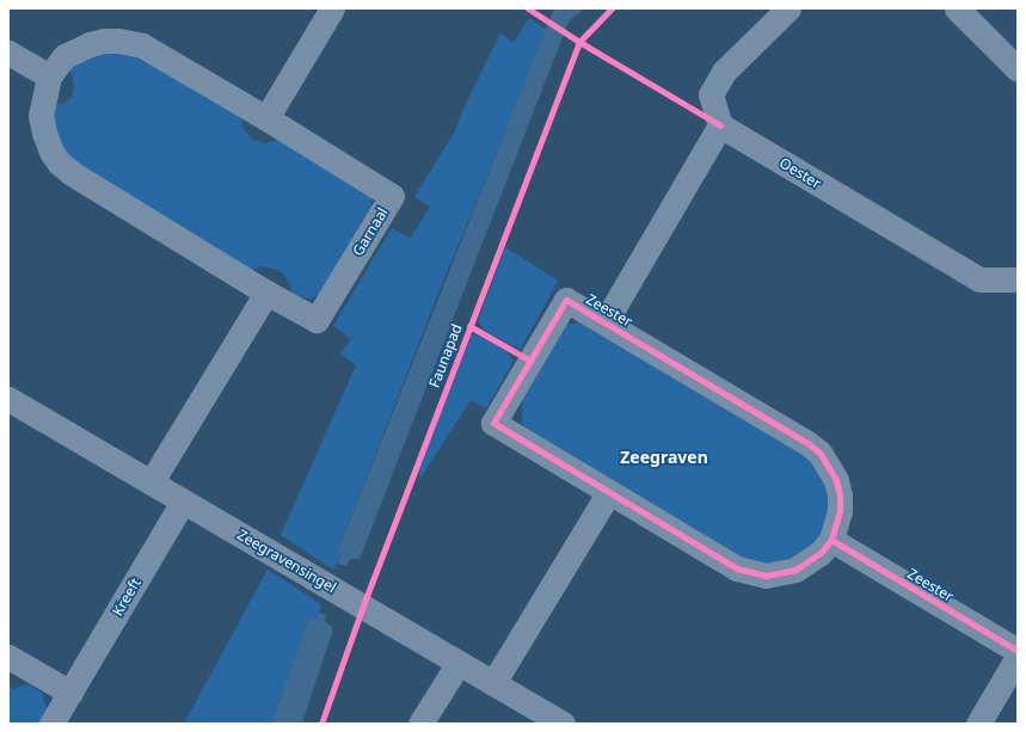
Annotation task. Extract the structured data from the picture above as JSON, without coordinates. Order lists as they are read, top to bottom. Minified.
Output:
{"streets":{"street":["Oester","Garnaal","Zeester","Zeegravensingel","Kreeft"],"cycle path":["Faunapad"]},"crossings":[["Oester","Zeester"],["Zeegravensingel","Kreeft"]],"districts":["Zeegraven"]}
